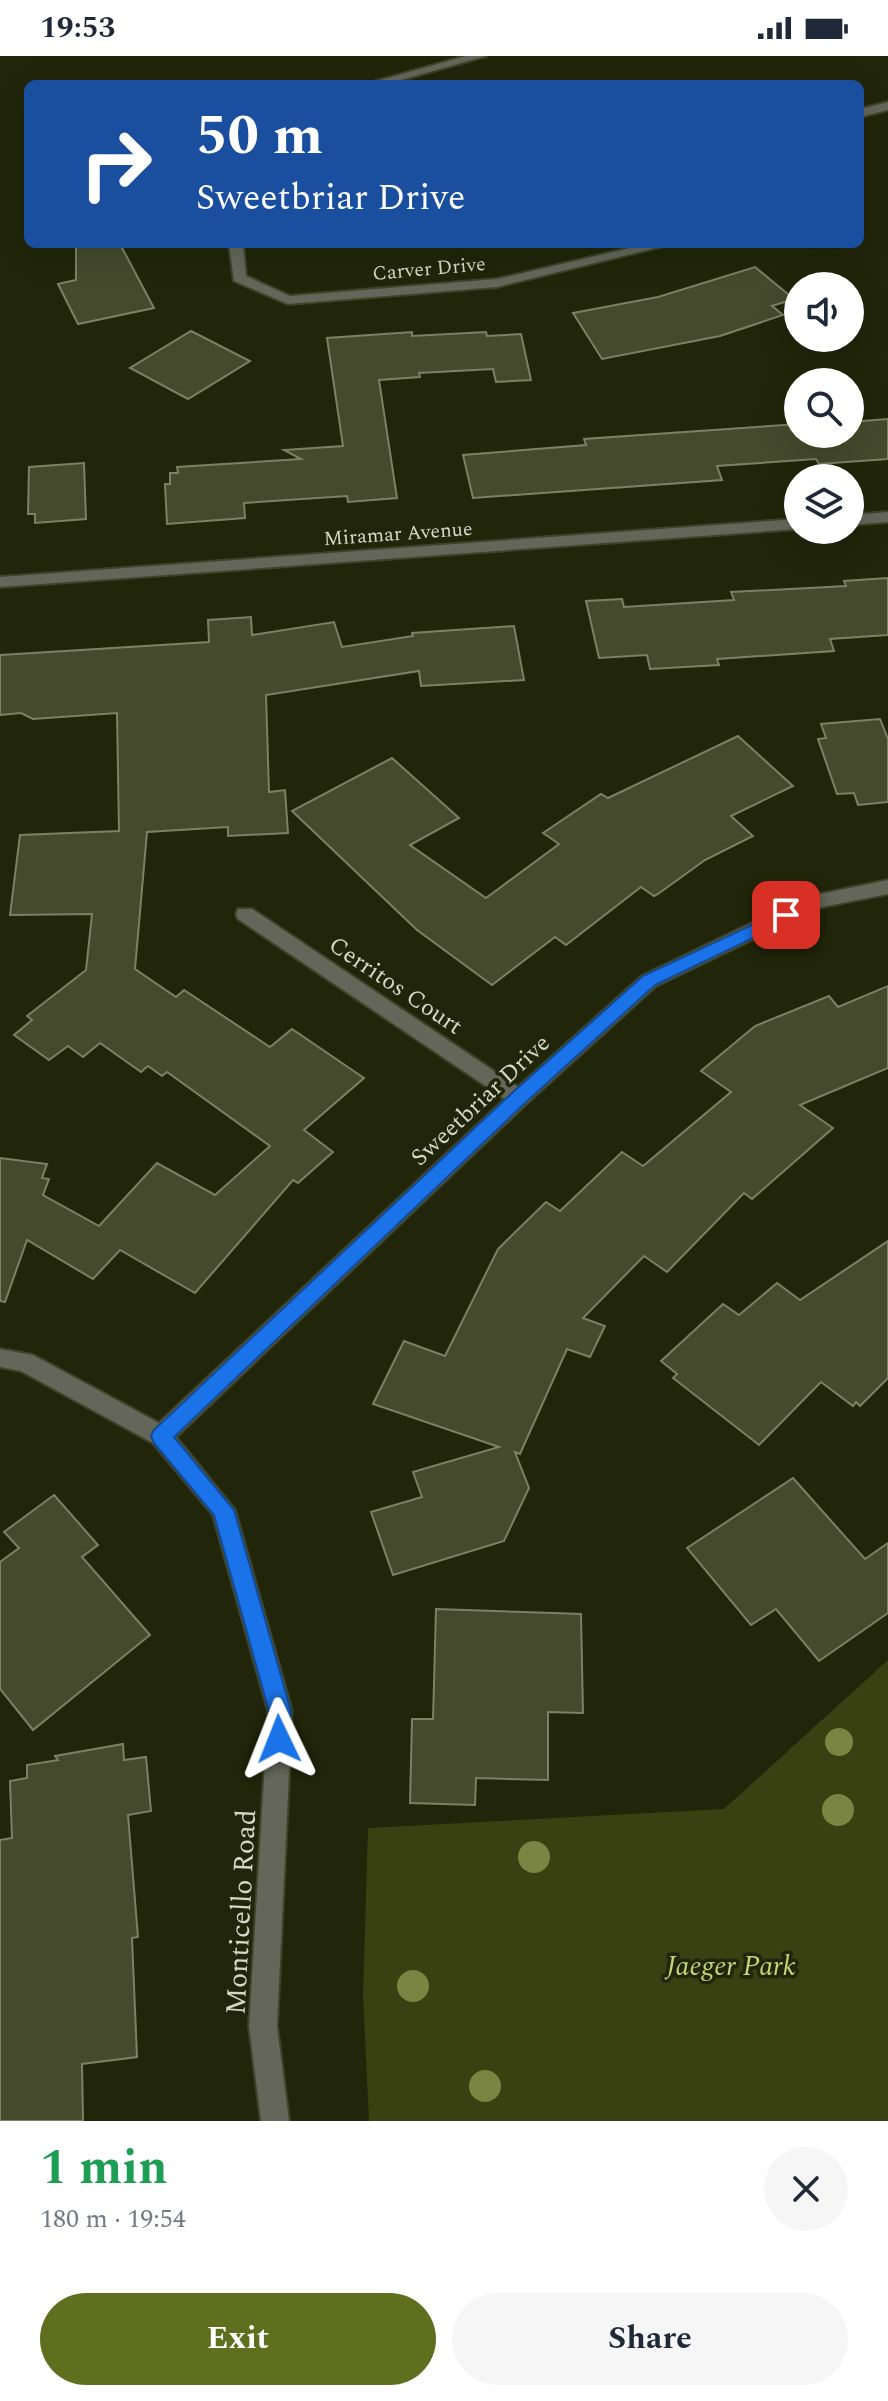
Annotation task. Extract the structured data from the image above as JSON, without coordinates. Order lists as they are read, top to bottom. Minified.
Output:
{"streets":{"street":["Carver Drive","Miramar Avenue","Cerritos Court","Sweetbriar Drive","Monticello Road"]},"crossings":[["Cerritos Court","Sweetbriar Drive"],["Sweetbriar Drive","Monticello Road"]],"parks":["Jaeger Park"],"page":{"status":"19:53","turn":["50 m","Sweetbriar Drive"],"heading":["1 min","180 m · 19:54"],"buttons":["Exit","Share"]}}
